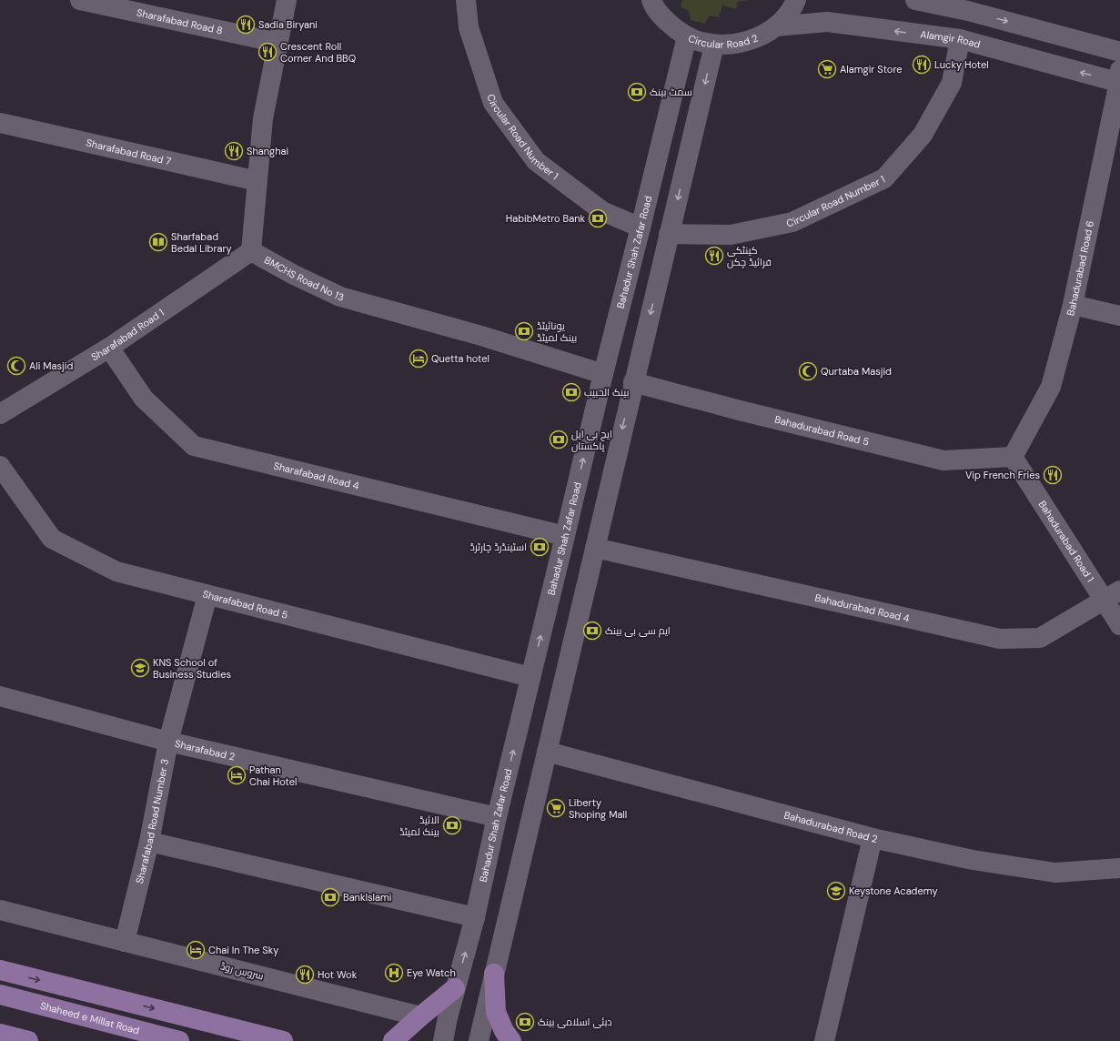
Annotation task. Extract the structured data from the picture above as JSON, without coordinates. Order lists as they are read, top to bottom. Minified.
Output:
{"streets":{"main road":["Shaheed e Millat Road"],"street":["Sharafabad Road 8","Circular Road 2","Alamgir Road","Circular Road Number 1","Sharafabad Road 7","Bahadur Shah Zafar Road","Bahadurabad Road 6","BMCHS Road No 13","Sharafabad Road 1","Bahadurabad Road 5","Sharafabad Road 4","Bahadurabad Road 1","Sharafabad Road 5","Bahadurabad Road 4","Sharafabad 2","Sharafabad Road Number 3","Bahadurabad Road 2","سروس روڈ"]},"crossings":[["Circular Road 2","Alamgir Road"],["Circular Road 2","Bahadur Shah Zafar Road"],["Alamgir Road","Circular Road Number 1"],["Alamgir Road","Bahadurabad Road 6"],["Circular Road Number 1","Bahadur Shah Zafar Road"],["Bahadur Shah Zafar Road","BMCHS Road No 13"],["Bahadur Shah Zafar Road","Sharafabad Road 4"],["Bahadur Shah Zafar Road","Sharafabad Road 5"],["Bahadur Shah Zafar Road","Sharafabad 2"],["Bahadurabad Road 6","Bahadurabad Road 5"],["Bahadurabad Road 6","Bahadurabad Road 1"],["BMCHS Road No 13","Sharafabad Road 1"],["Sharafabad Road 1","Sharafabad Road 4"],["Bahadurabad Road 5","Bahadurabad Road 1"],["Bahadurabad Road 1","Bahadurabad Road 4"],["Sharafabad Road 5","Sharafabad Road Number 3"],["Sharafabad 2","Sharafabad Road Number 3"],["Sharafabad Road Number 3","سروس روڈ"]],"places":{"restaurant":["Sadia Biryani","Crescent Roll Corner And BBQ","Lucky Hotel","Shanghai","کینٹکی فرائیڈ چکن","Vip French Fries","Hot Wok"],"supermarket":["Alamgir Store","Liberty Shoping Mall"],"bank":["سمٹ بینک","HabibMetro Bank","یونائیٹڈ بینک لمیٹڈ","بينک الحبيب","ایچ بی ایل پاکستان","اسٹینڈرڈ چارٹرڈ","ایم سی بی بینک","الائیڈ بینک لمیٹڈ","BankIslami","دبئی اسلامی بینک"],"library":["Sharfabad Bedal Library"],"hotel":["Quetta hotel","Pathan Chai Hotel","Chai In The Sky"],"mosque":["Ali Masjid","Qurtaba Masjid"],"school or university":["KNS School of Business Studies","Keystone Academy"],"hospital":["Eye Watch"]}}
